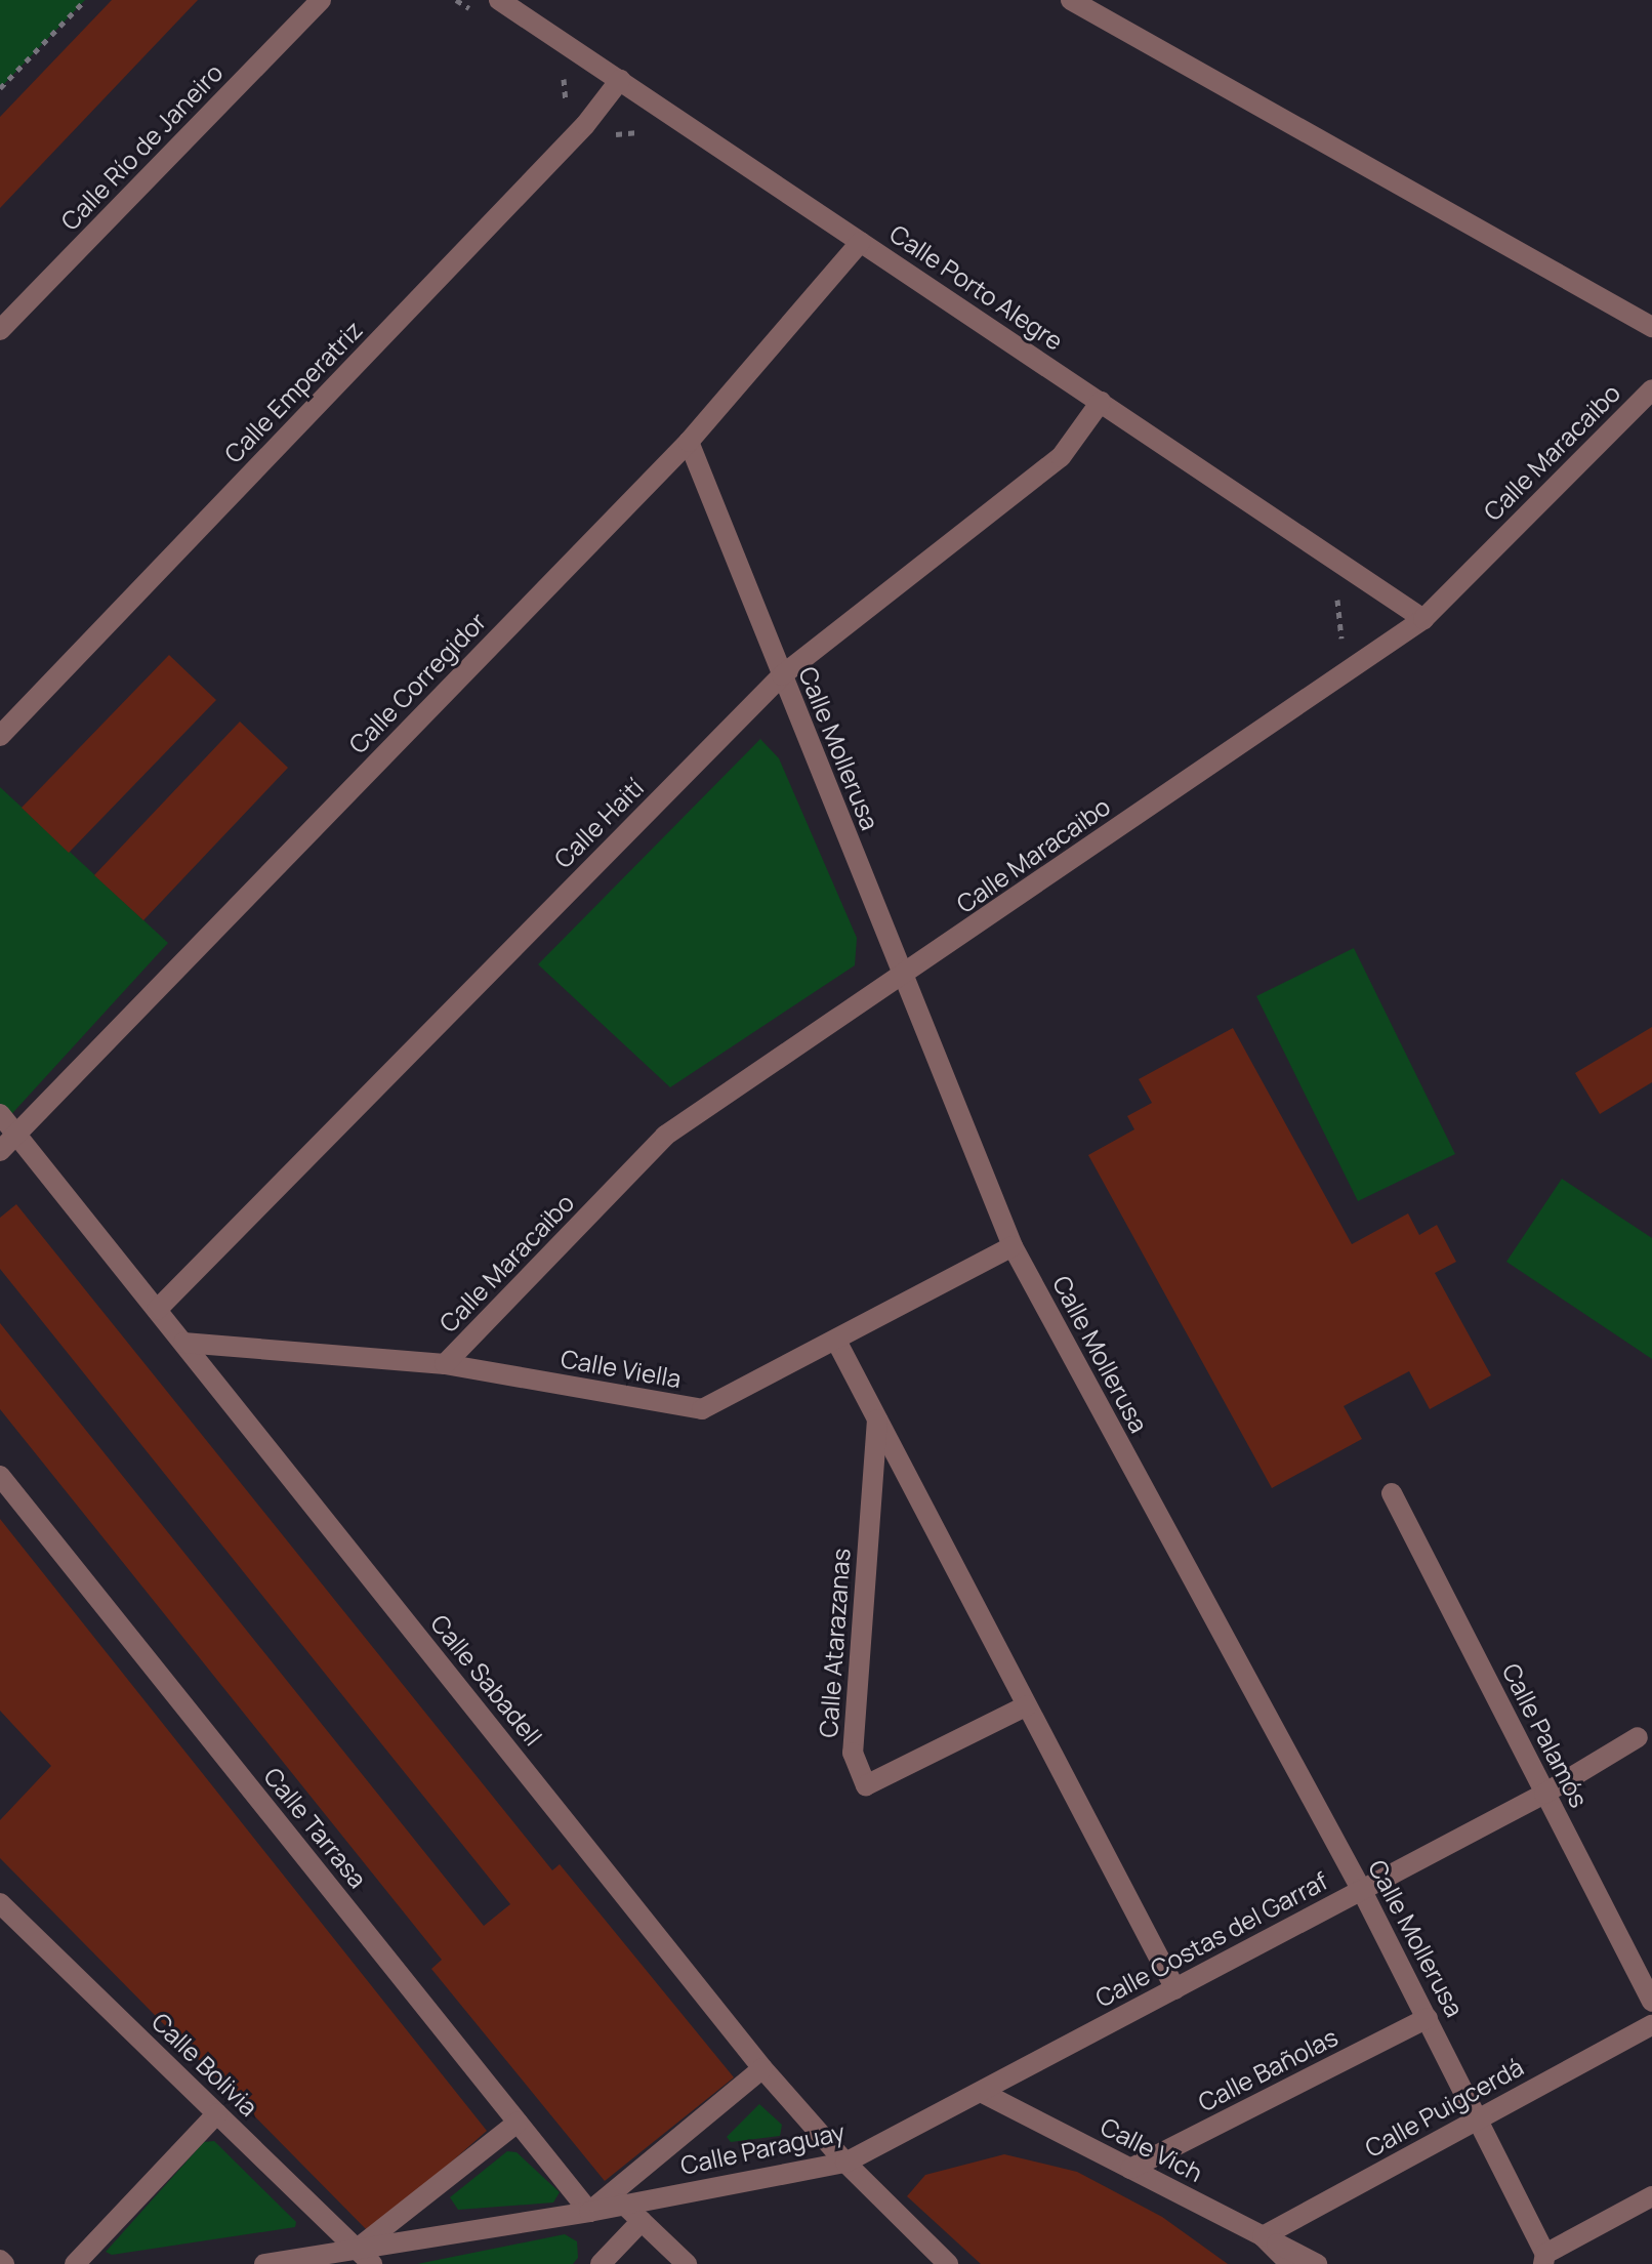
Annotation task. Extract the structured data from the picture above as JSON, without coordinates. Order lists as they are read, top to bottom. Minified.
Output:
{"streets":{"street":["Calle Río de Janeiro","Calle Porto Alegre","Calle Emperatriz","Calle Maracaibo","Calle Corregidor","Calle Mollerusa","Calle Haití","Calle Viella","Calle Atarazanas","Calle Sabadell","Calle Palamós","Calle Tarrasa","Calle Costas del Garraf","Calle Bolivia","Calle Bañolas","Calle Puigcerdá","Calle Paraguay","Calle Vich"]},"crossings":[["Calle Porto Alegre","Calle Emperatriz"],["Calle Porto Alegre","Calle Maracaibo"],["Calle Porto Alegre","Calle Corregidor"],["Calle Porto Alegre","Calle Haití"],["Calle Maracaibo","Calle Mollerusa"],["Calle Maracaibo","Calle Viella"],["Calle Corregidor","Calle Mollerusa"],["Calle Corregidor","Calle Sabadell"],["Calle Mollerusa","Calle Haití"],["Calle Mollerusa","Calle Viella"],["Calle Mollerusa","Calle Costas del Garraf"],["Calle Mollerusa","Calle Bañolas"],["Calle Mollerusa","Calle Puigcerdá"],["Calle Haití","Calle Sabadell"],["Calle Viella","Calle Sabadell"],["Calle Sabadell","Calle Paraguay"],["Calle Palamós","Calle Costas del Garraf"],["Calle Tarrasa","Calle Paraguay"],["Calle Costas del Garraf","Calle Paraguay"],["Calle Costas del Garraf","Calle Vich"],["Calle Bolivia","Calle Paraguay"],["Calle Bañolas","Calle Vich"],["Calle Puigcerdá","Calle Vich"],["Calle Paraguay","Calle Vich"]]}
